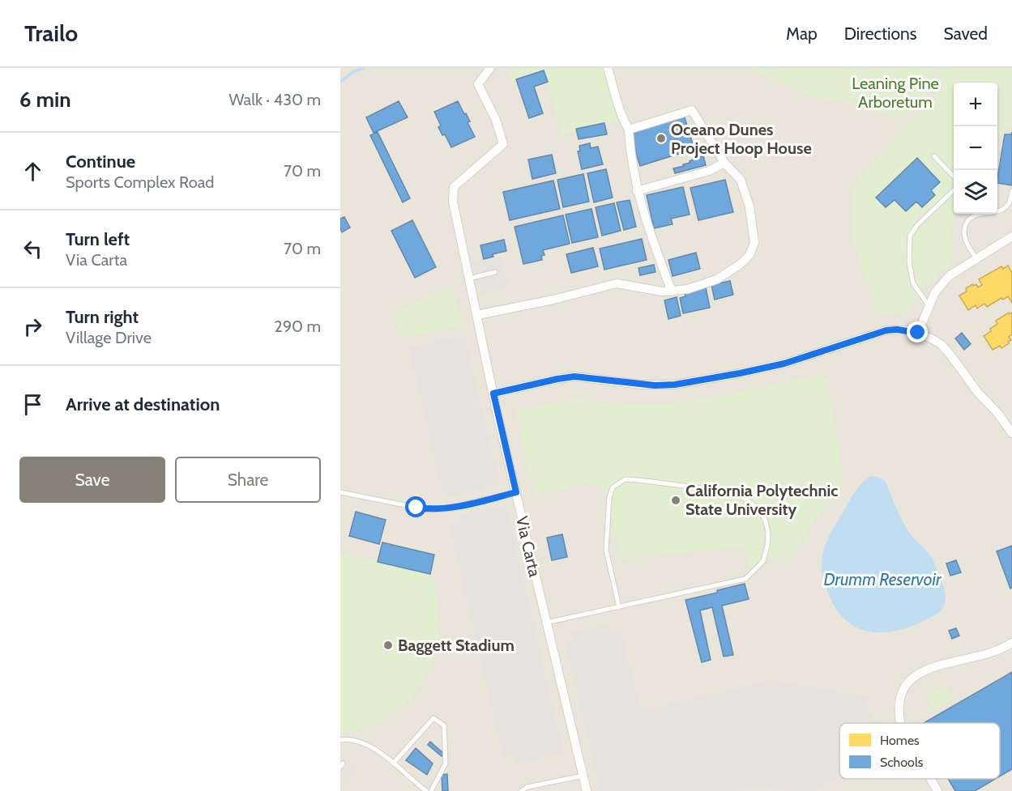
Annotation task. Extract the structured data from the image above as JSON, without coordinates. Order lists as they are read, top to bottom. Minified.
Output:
{"streets":{"street":["Via Carta"]},"water":["Drumm Reservoir"],"parks":["Leaning Pine Arboretum"],"places":["Oceano Dunes Project Hoop House","California Polytechnic State University","Baggett Stadium"],"legend":["Homes","Schools"],"page":{"header":"Trailo","nav":["Map","Directions","Saved"],"heading":["6 min","Walk · 430 m"],"map_buttons":["+","−"],"list":[["Continue","Sports Complex Road","70 m"],["Turn left","Via Carta","70 m"],["Turn right","Village Drive","290 m"],"Arrive at destination"],"buttons":["Save","Share"]}}
